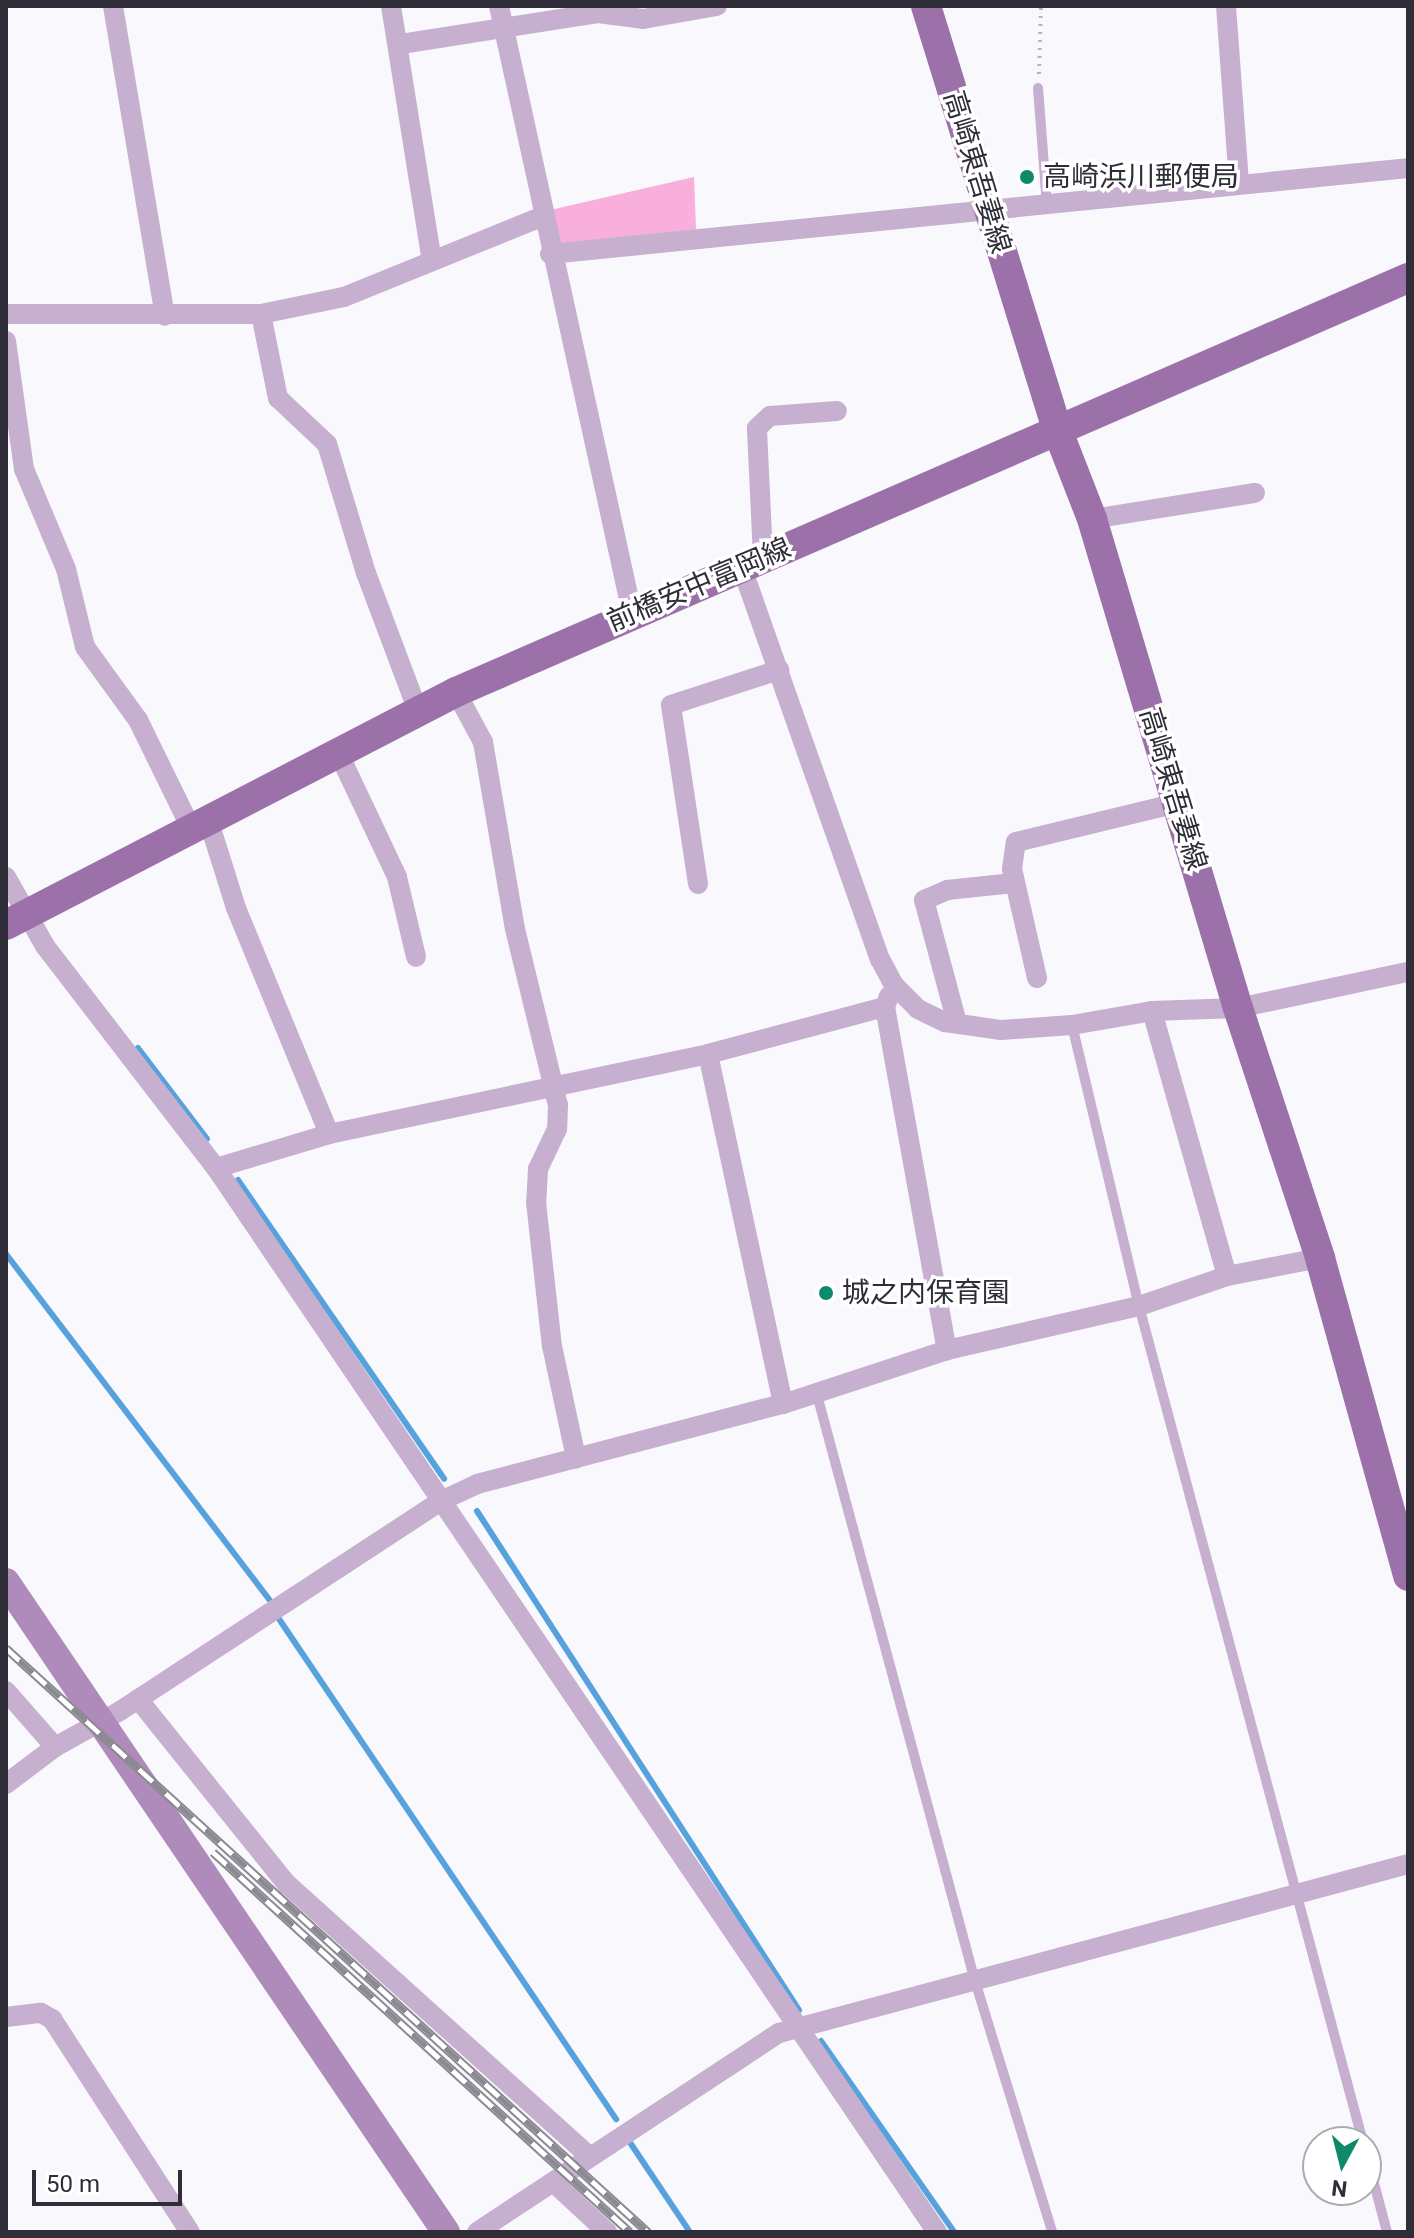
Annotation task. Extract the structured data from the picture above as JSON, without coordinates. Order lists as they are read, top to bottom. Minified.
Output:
{"streets":{"main road":["高崎東吾妻線","前橋安中富岡線"]},"crossings":[["高崎東吾妻線","前橋安中富岡線"]],"places":["高崎浜川郵便局","城之内保育園"],"scale_bar":"50 m","north":"bottom"}
